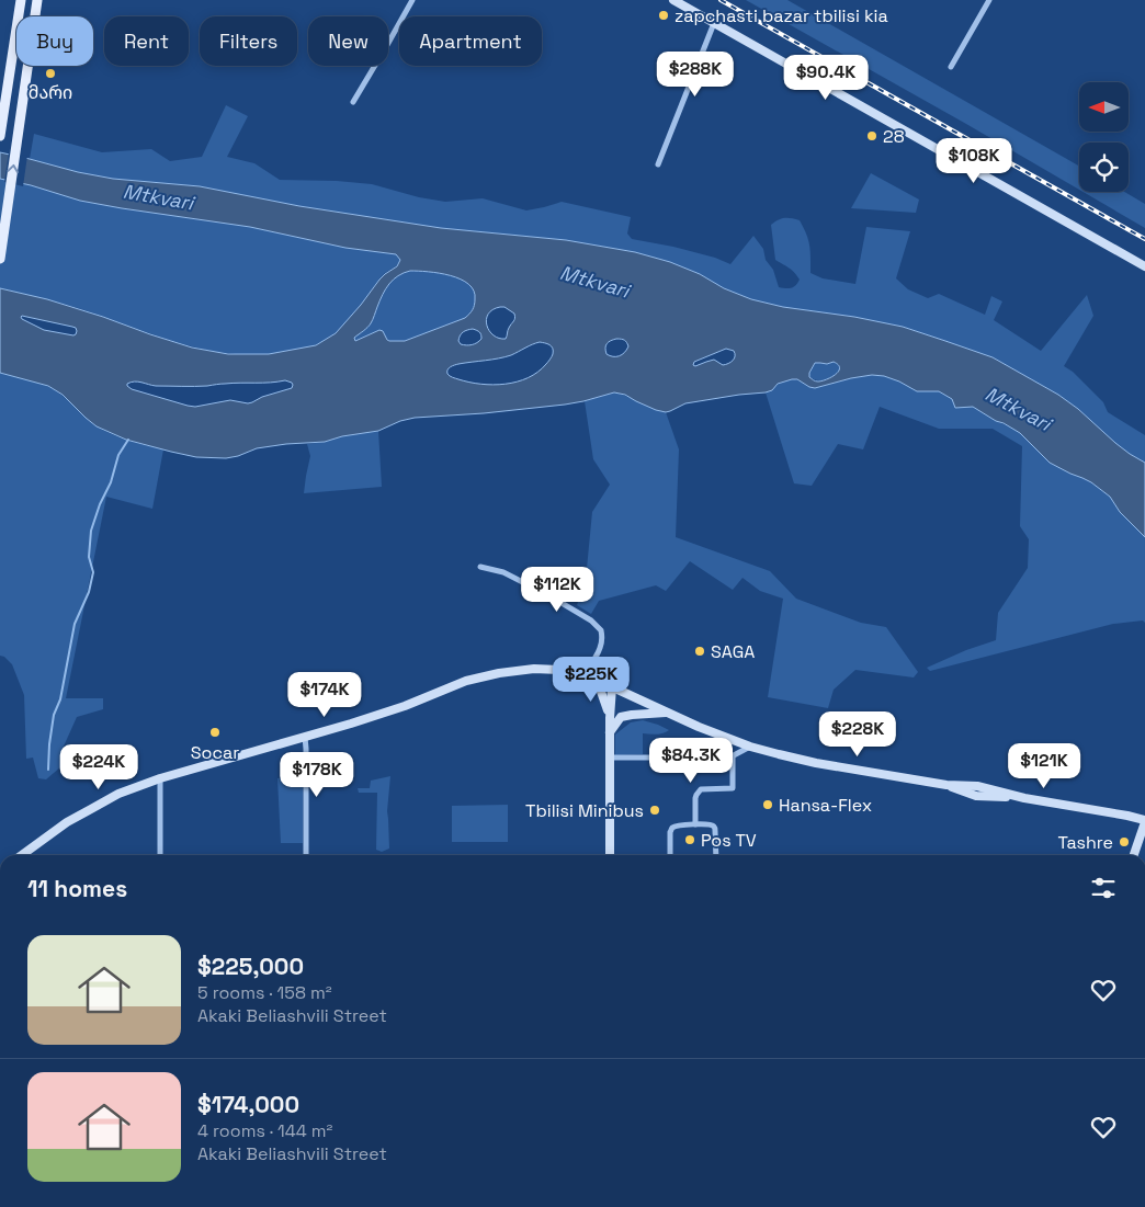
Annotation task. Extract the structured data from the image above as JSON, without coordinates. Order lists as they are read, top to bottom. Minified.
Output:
{"water":["Mtkvari"],"places":["zapchasti bazar tbilisi kia","მარი","28","SAGA","Socar","Hansa-Flex","Tbilisi Minibus","Pos TV","Tashre"],"north":"left","page":{"chip":["Buy","Rent","Filters","New","Apartment"],"price":["$288K","$90.4K","$108K","$112K","$225K","$174K","$228K","$84.3K","$121K","$224K","$178K"],"heading":"11 homes","list":[{"name":"$225,000","note":"5 rooms · 158 m² · Akaki Beliashvili Street"},{"name":"$174,000","note":"4 rooms · 144 m² · Akaki Beliashvili Street"}]}}
